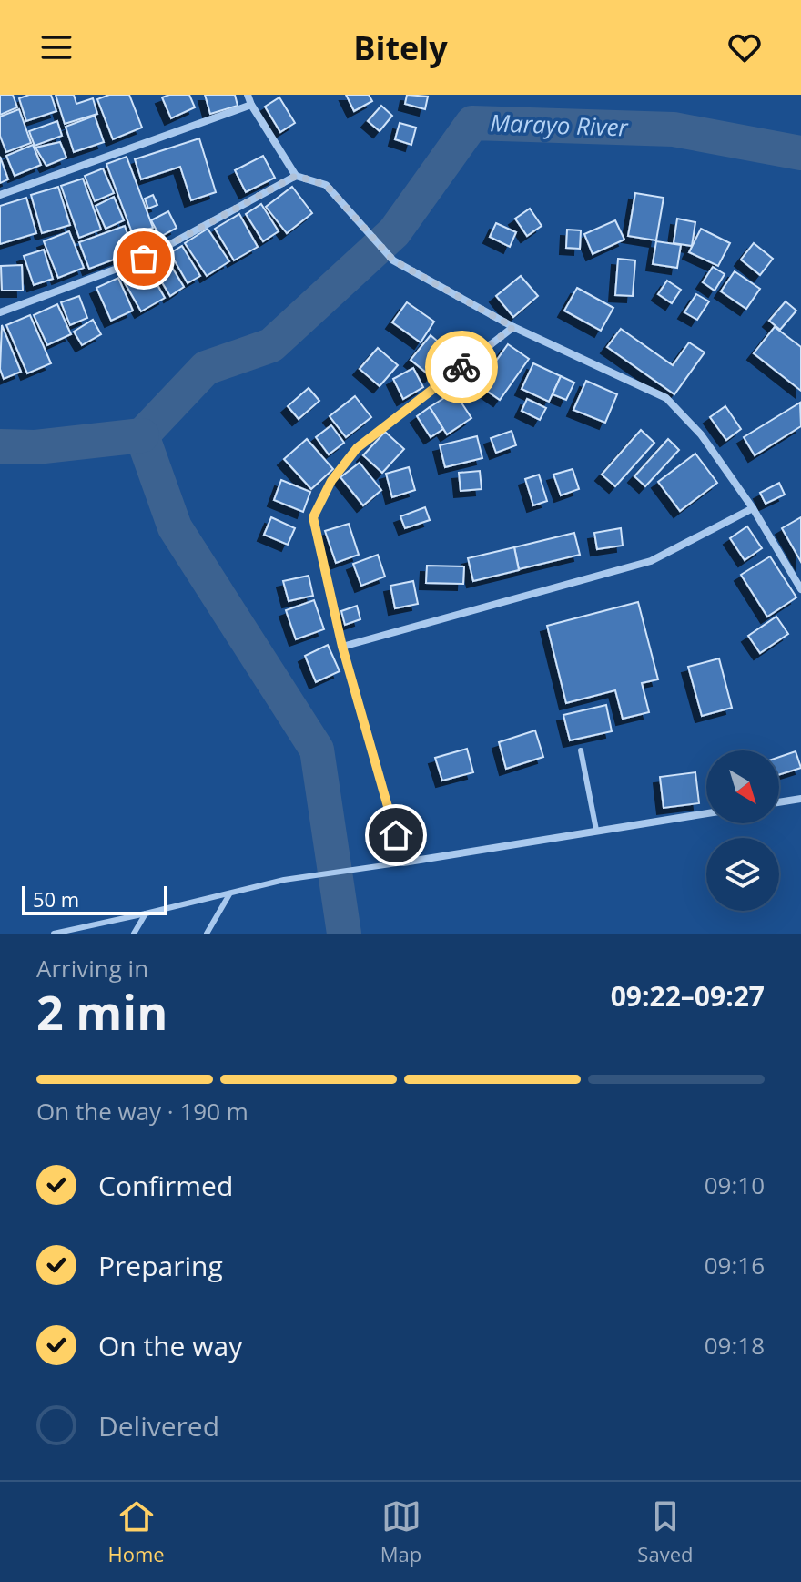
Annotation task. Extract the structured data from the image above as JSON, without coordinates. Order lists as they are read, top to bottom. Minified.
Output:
{"water":["Marayo River"],"scale_bar":"50 m","north":"bottom right","page":{"header":"Bitely","scale":"50 m","heading":["2 min","Arriving in","09:22–09:27"],"bar":"On the way · 190 m","list":[["Confirmed","09:10"],["Preparing","09:16"],["On the way","09:18"],"Delivered"],"tabs":["Home","Map","Saved"]}}
